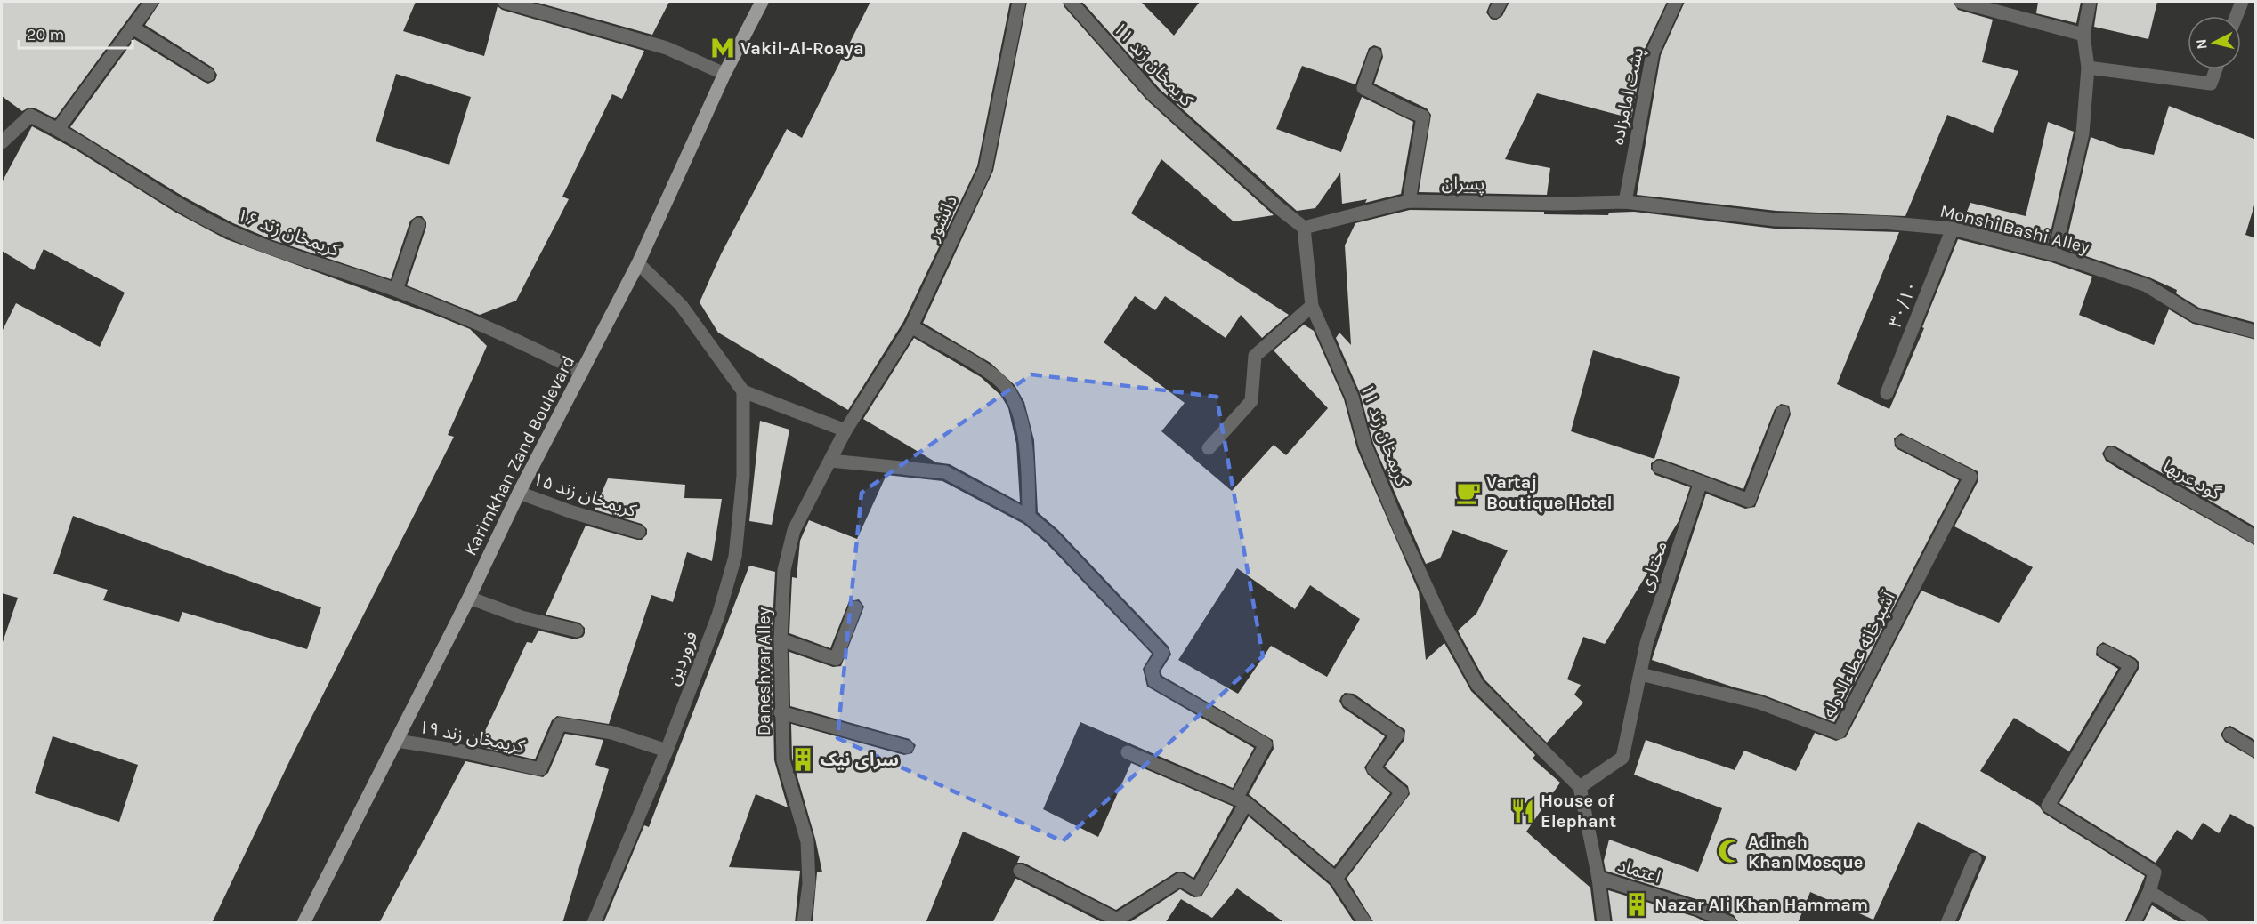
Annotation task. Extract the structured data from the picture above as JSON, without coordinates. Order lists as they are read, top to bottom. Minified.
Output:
{"streets":{"main road":["Karimkhan Zand Boulevard"],"lane":["کریمخان زند ۱۱","پشت امامزاده","پسران","دانشور","Monshi Bashi Alley","کریمخان زند ۱۶","۳۰/۱۰","گود عربها","کریمخان زند ۱۵","مختاری","آشپرخانه عطاءالدوله","فروردین","Daneshvar Alley","کریمخان زند ۱۹","اعتماد"]},"crossings":[["کریمخان زند ۱۱","پسران"],["کریمخان زند ۱۱","مختاری"],["پشت امامزاده","پسران"],["پشت امامزاده","Monshi Bashi Alley"],["پسران","Monshi Bashi Alley"],["دانشور","Daneshvar Alley"],["Monshi Bashi Alley","۳۰/۱۰"],["کریمخان زند ۱۶","Karimkhan Zand Boulevard"],["Karimkhan Zand Boulevard","کریمخان زند ۱۵"],["Karimkhan Zand Boulevard","کریمخان زند ۱۹"],["مختاری","آشپرخانه عطاءالدوله"],["فروردین","کریمخان زند ۱۹"]],"places":{"metro station":["Vakil-Al-Roaya"],"cafe":["Vartaj Boutique Hotel"],"building":["سرای نیک","Nazar Ali Khan Hammam"],"restaurant":["House of Elephant"],"mosque":["Adineh Khan Mosque"]},"scale_bar":"20 m","north":"left"}
